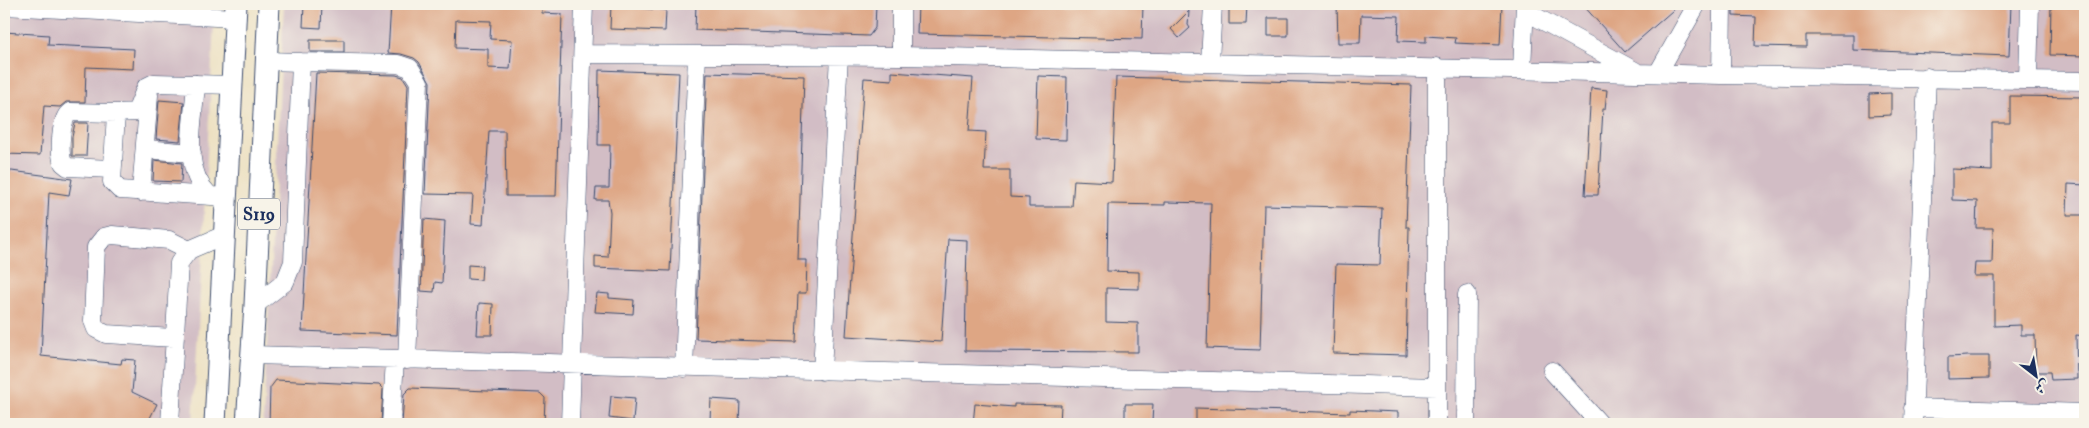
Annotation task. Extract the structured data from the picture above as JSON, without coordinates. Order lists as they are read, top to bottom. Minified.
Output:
{"streets":{"main road":["S119"]},"north":"bottom right"}
